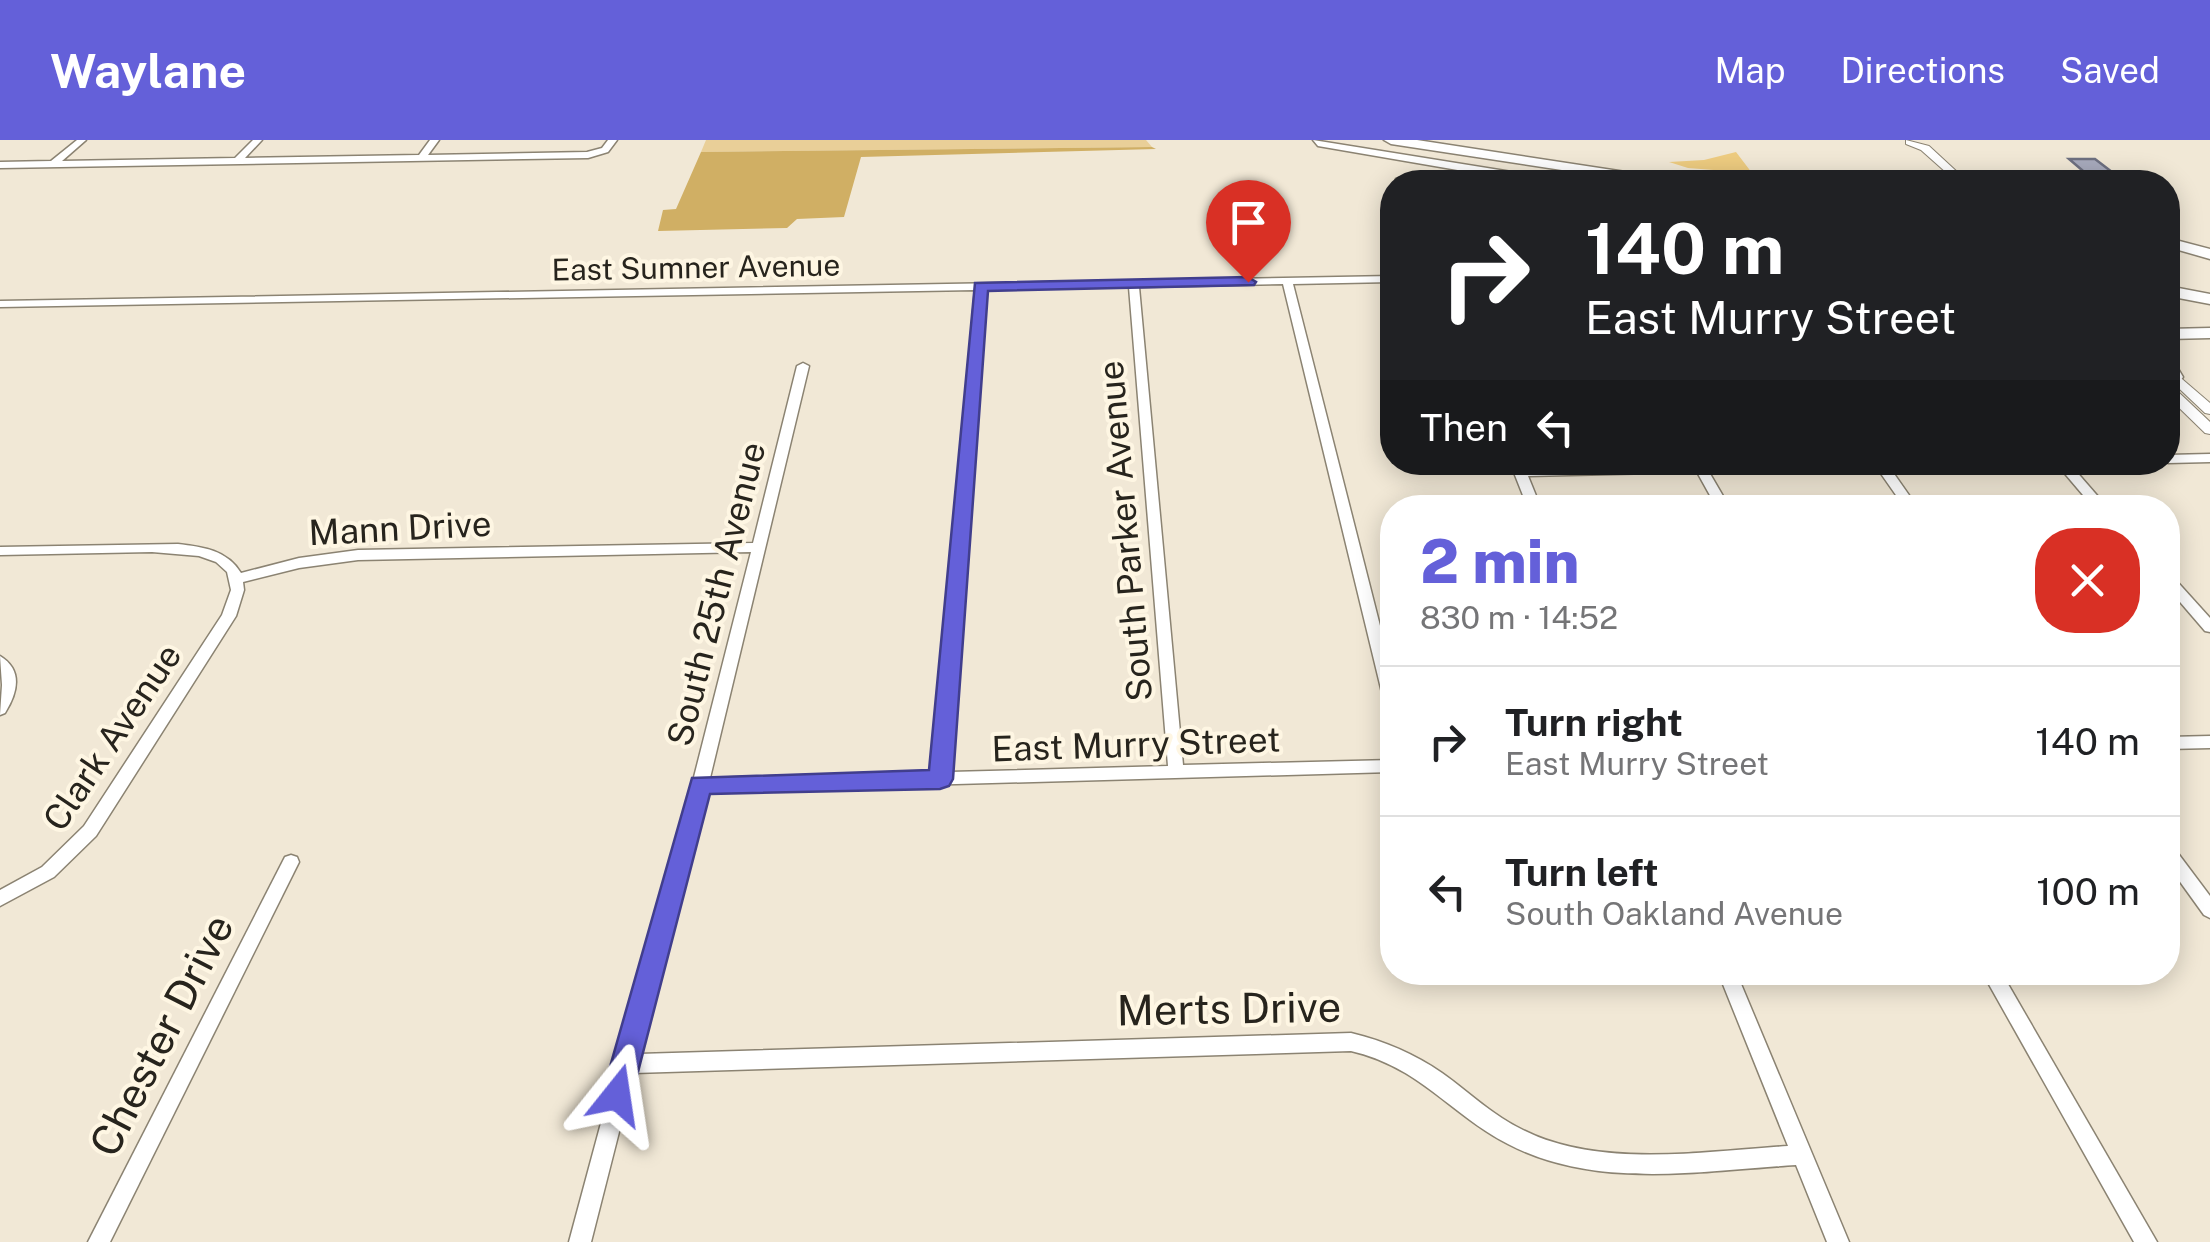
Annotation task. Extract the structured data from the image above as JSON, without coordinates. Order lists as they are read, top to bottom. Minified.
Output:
{"streets":{"street":["East Sumner Avenue","Mann Drive","South Parker Avenue","South 25th Avenue","Clark Avenue","East Murry Street","Merts Drive","Chester Drive"]},"crossings":[["East Sumner Avenue","South Parker Avenue"],["Mann Drive","South 25th Avenue"],["Mann Drive","Clark Avenue"],["South Parker Avenue","East Murry Street"],["South 25th Avenue","East Murry Street"],["South 25th Avenue","Merts Drive"]],"page":{"header":"Waylane","nav":["Map","Directions","Saved"],"turn":["140 m","East Murry Street"],"then":"Then","heading":["2 min","830 m · 14:52"],"list":[{"name":"Turn right","note":"East Murry Street","value":"140 m"},{"name":"Turn left","note":"South Oakland Avenue","value":"100 m"}]}}
